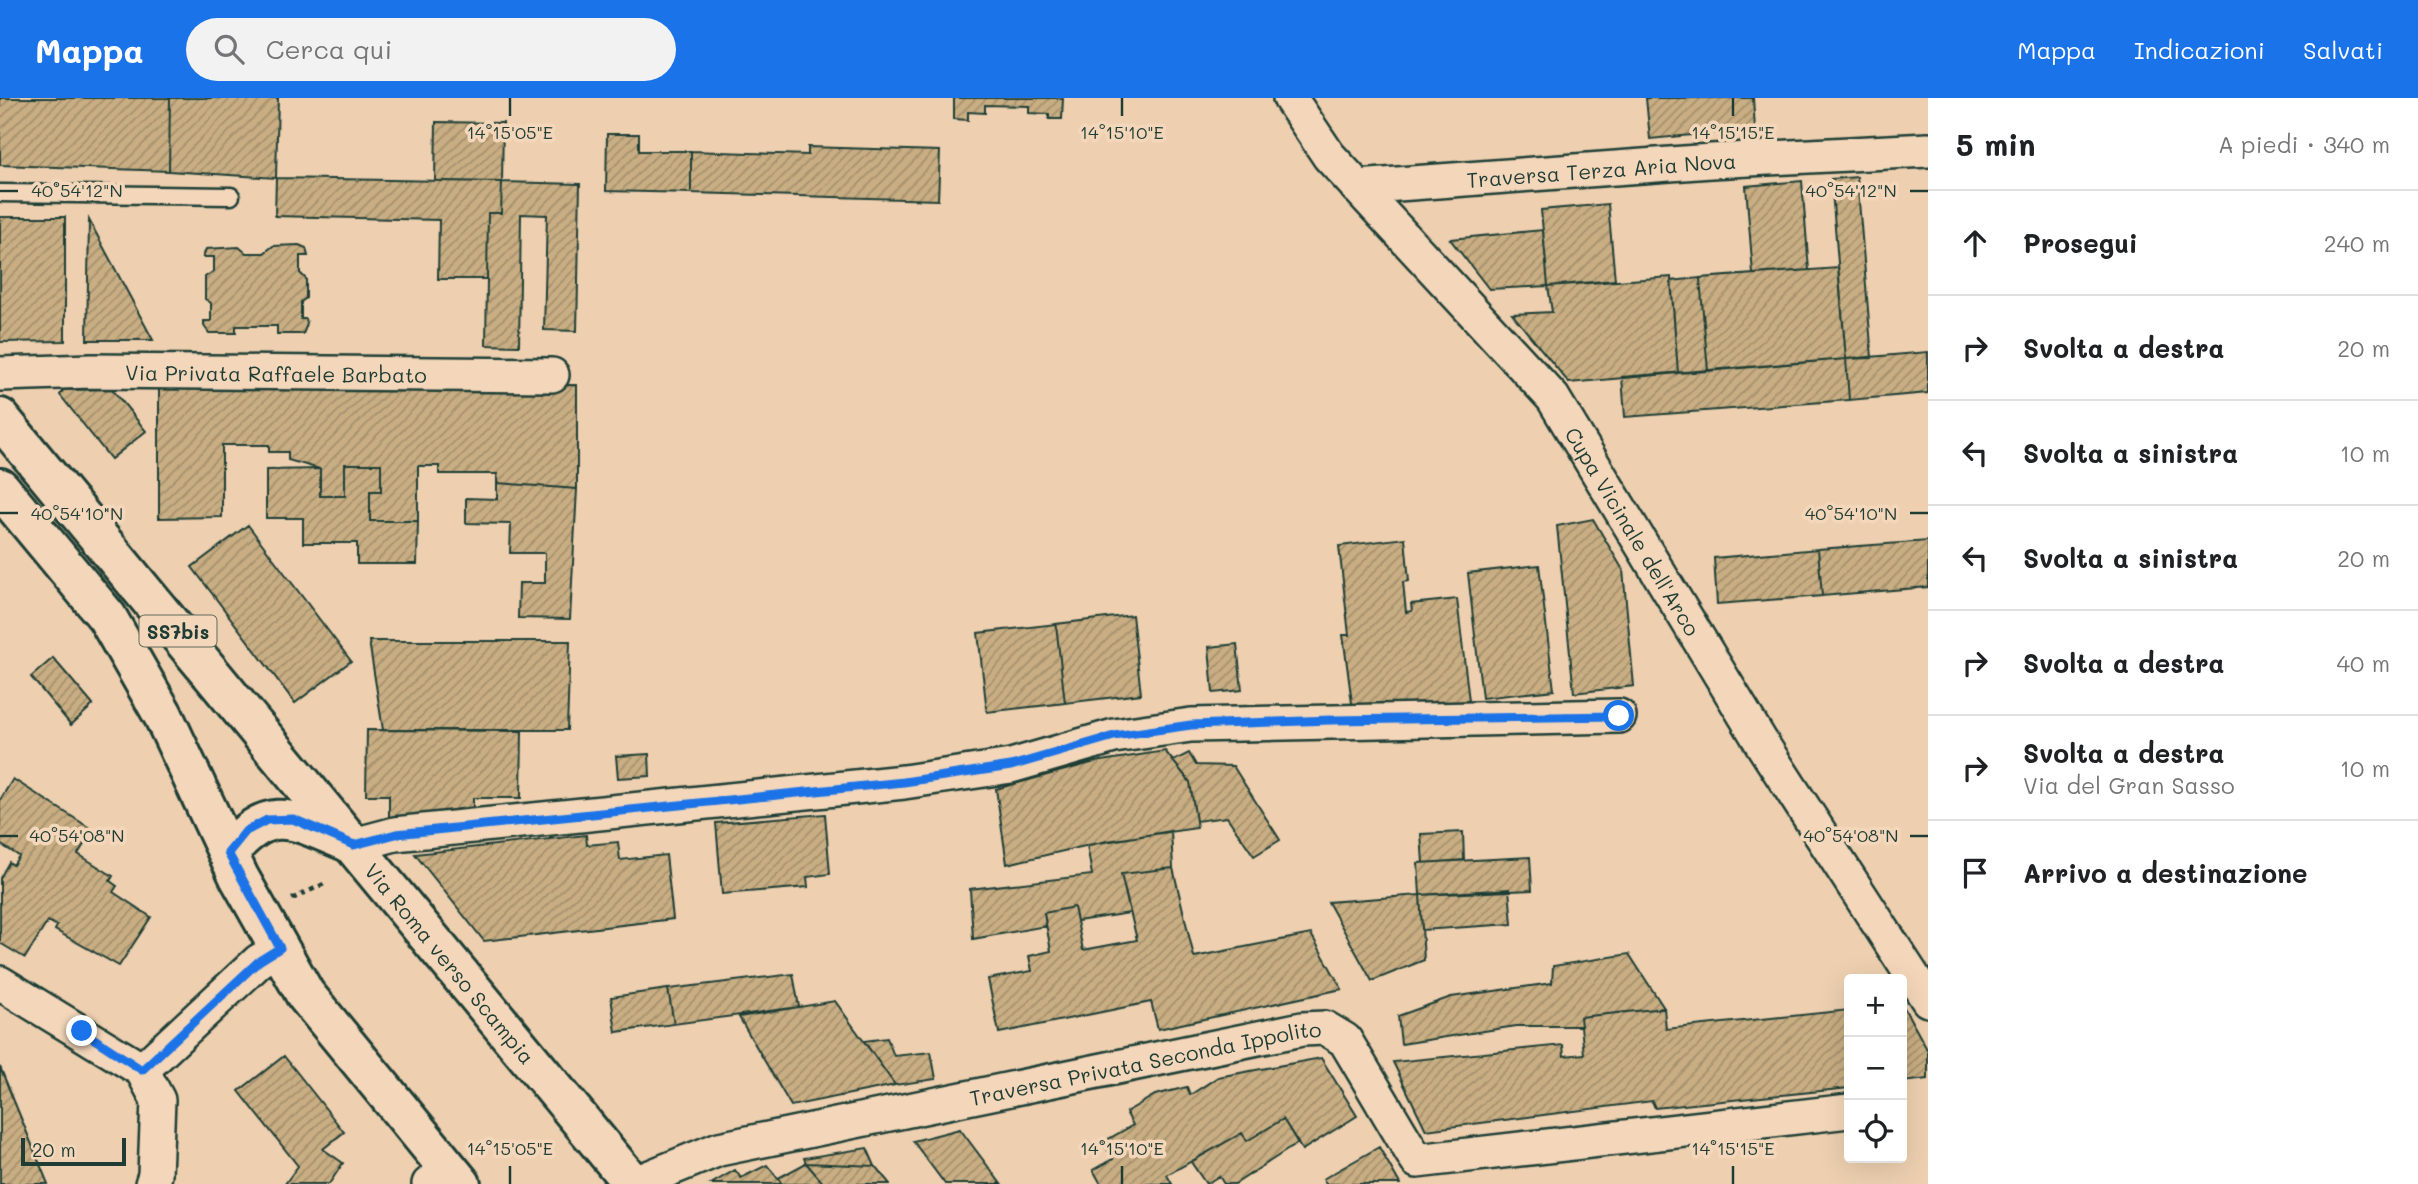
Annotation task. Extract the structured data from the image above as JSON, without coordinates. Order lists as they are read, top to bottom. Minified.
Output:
{"streets":{"main road":["SS7bis","Via Roma verso Scampia"],"street":["Traversa Terza Aria Nova","Via Privata Raffaele Barbato","Cupa Vicinale dell'Arco","Traversa Privata Seconda Ippolito"]},"crossings":[["Traversa Terza Aria Nova","Cupa Vicinale dell'Arco"],["Via Roma verso Scampia","Traversa Privata Seconda Ippolito"]],"scale_bar":"20 m","page":{"header":"Mappa","search":"Cerca qui","nav":["Mappa","Indicazioni","Salvati"],"heading":["5 min","A piedi · 340 m"],"list":[["Prosegui","240 m"],["Svolta a destra","20 m"],["Svolta a sinistra","10 m"],["Svolta a sinistra","20 m"],["Svolta a destra","40 m"],["Svolta a destra","Via del Gran Sasso","10 m"],"Arrivo a destinazione"],"map_buttons":["+","−"],"scale":"20 m"},"coordinates":["14°15'05\"E","14°15'10\"E","14°15'15\"E","40°54'12\"N","40°54'10\"N","40°54'08\"N"]}
